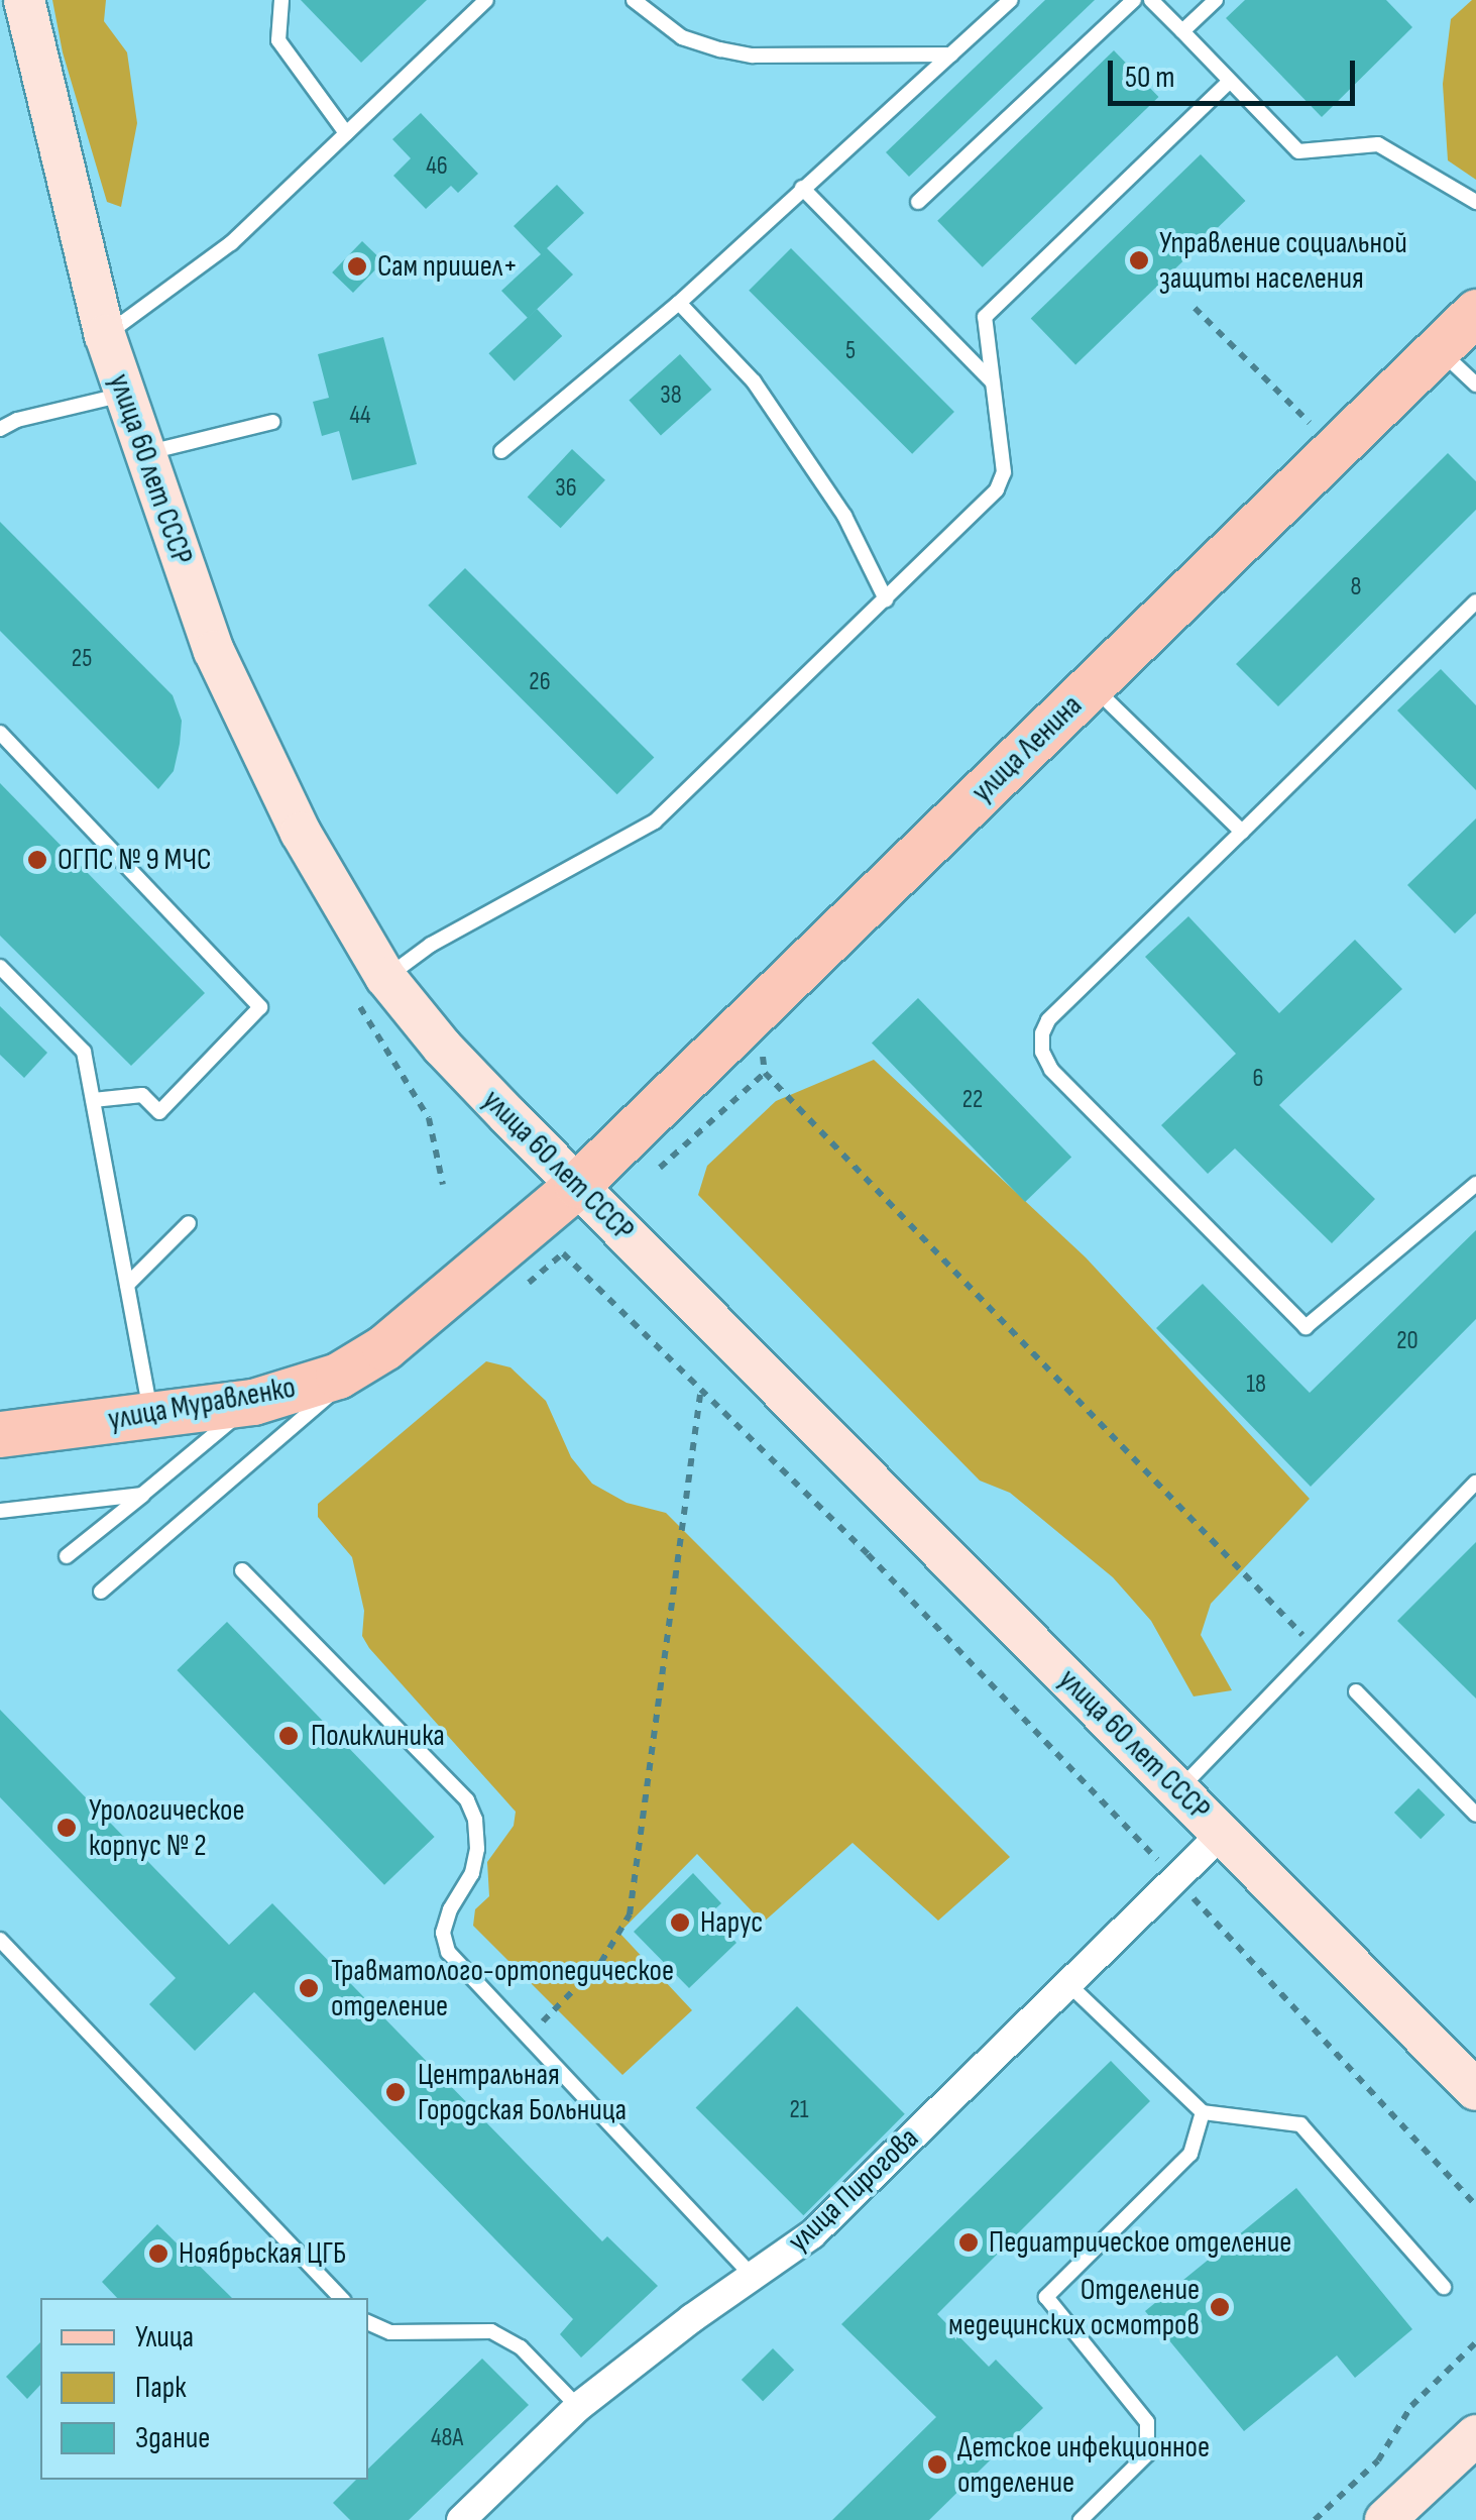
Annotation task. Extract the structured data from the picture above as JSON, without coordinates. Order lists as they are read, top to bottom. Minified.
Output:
{"streets":{"main road":["улица 60 лет СССР","улица Ленина","улица Муравленко"],"street":["улица Пирогова"]},"crossings":[["улица 60 лет СССР","улица Ленина"],["улица 60 лет СССР","улица Муравленко"],["улица 60 лет СССР","улица Пирогова"],["улица Ленина","улица Муравленко"]],"places":["Управление социальной защиты населения","Сам пришел+","ОГПС № 9 МЧС","Поликлиника","Урологическое корпус № 2","Нарус","Травматолого-ортопедическое отделение","Центральная Городская Больница","Педиатрическое отделение","Ноябрьская ЦГБ","Отделение медецинских осмотров","Детское инфекционное отделение"],"house_numbers":["46","5","38","44","36","8","25","26","6","22","20","18","21","48А"],"legend":["Улица","Парк","Здание"],"scale_bar":"50 m"}
